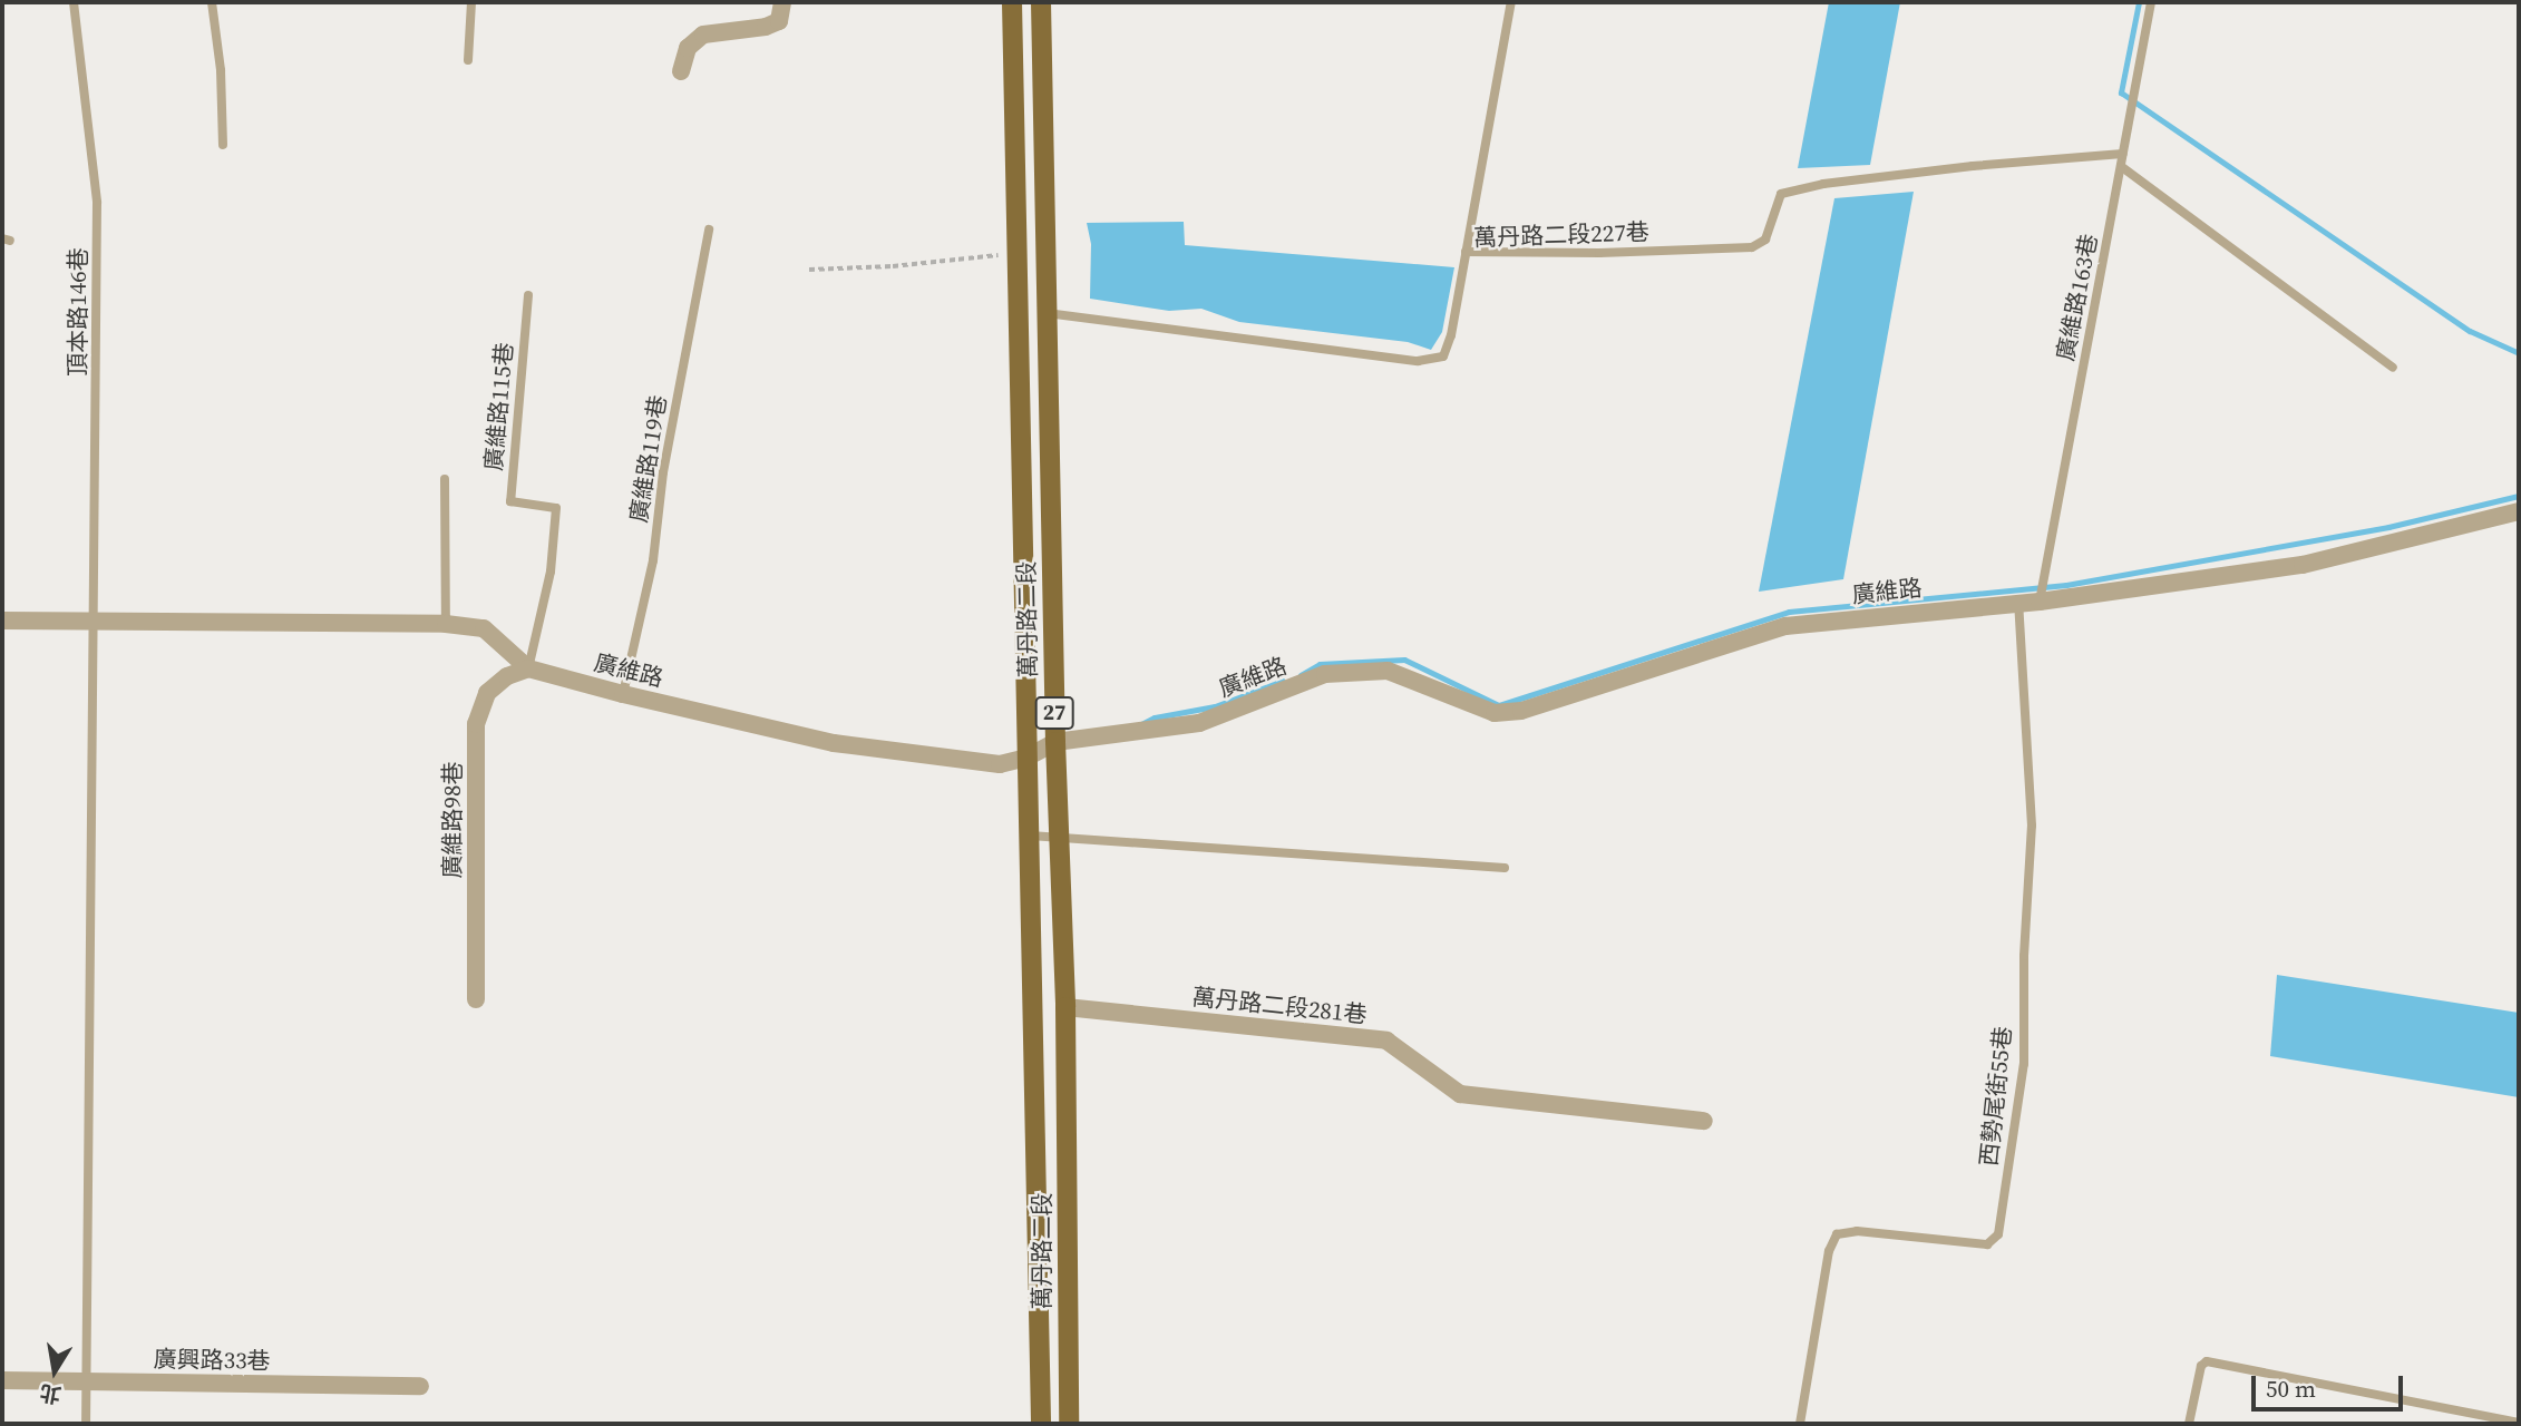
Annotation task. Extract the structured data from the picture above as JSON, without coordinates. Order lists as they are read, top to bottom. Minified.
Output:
{"streets":{"main road":["萬丹路二段","27"],"street":["廣維路","廣維路98巷","萬丹路二段281巷","廣興路33巷"],"lane":["萬丹路二段227巷","廣維路163巷","頂本路146巷","廣維路115巷","廣維路119巷","西勢尾街55巷"]},"crossings":[["萬丹路二段227巷","廣維路163巷"],["萬丹路二段227巷","萬丹路二段"],["廣維路163巷","廣維路"],["頂本路146巷","廣維路"],["頂本路146巷","廣興路33巷"],["廣維路115巷","廣維路"],["廣維路115巷","廣維路98巷"],["廣維路119巷","廣維路"],["廣維路","萬丹路二段"],["廣維路","廣維路98巷"],["廣維路","西勢尾街55巷"],["萬丹路二段","萬丹路二段281巷"]],"scale_bar":"50 m","north":"bottom"}
